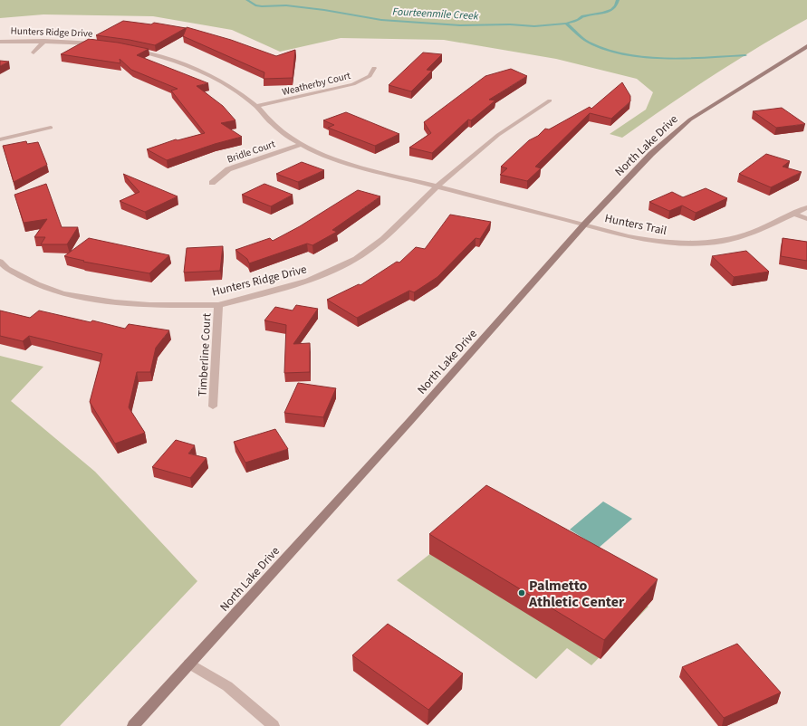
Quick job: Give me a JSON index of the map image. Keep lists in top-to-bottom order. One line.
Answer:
{"streets":{"main road":["North Lake Drive"],"street":["Hunters Ridge Drive","Weatherby Court","Bridle Court","Hunters Trail","Timberline Court"]},"crossings":[["Hunters Ridge Drive","Timberline Court"],["North Lake Drive","Hunters Trail"]],"water":["Fourteenmile Creek"],"places":["Palmetto Athletic Center"]}
